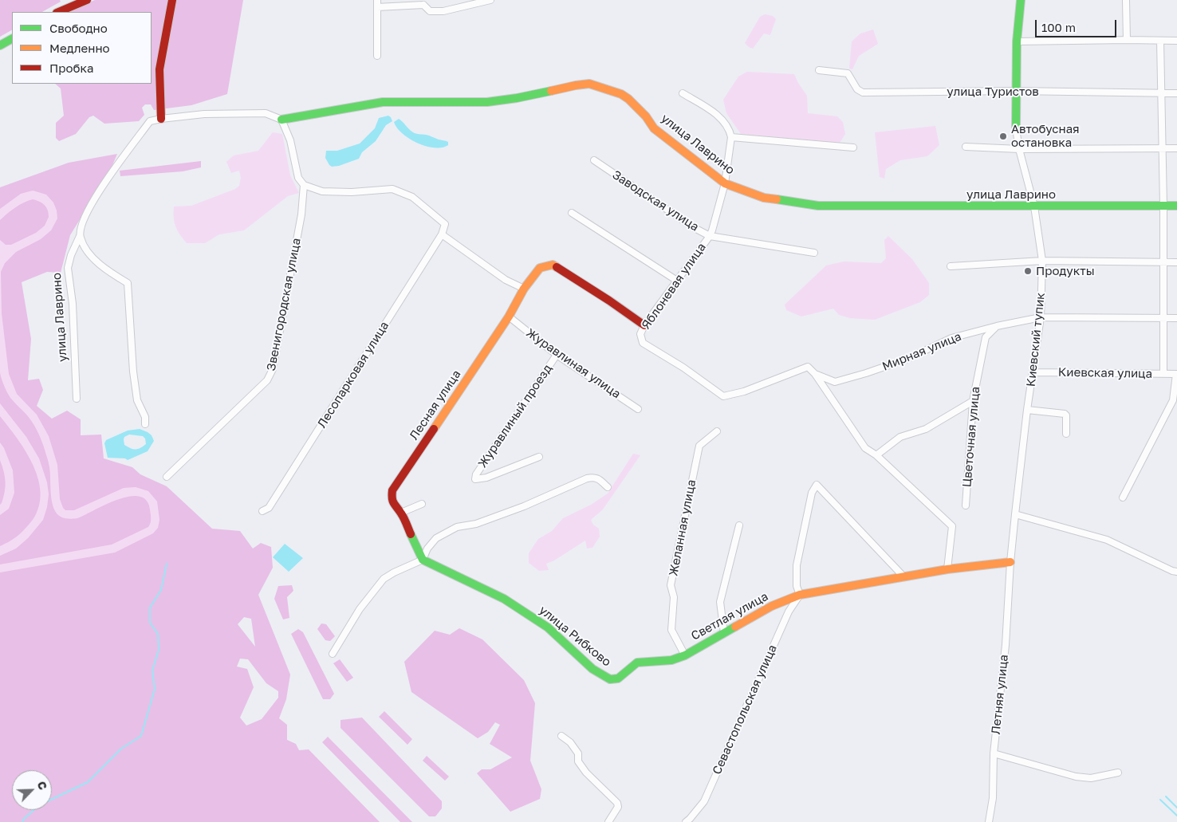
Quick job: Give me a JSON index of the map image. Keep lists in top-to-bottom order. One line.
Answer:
{"streets":{"street":["улица Туристов","улица Лаврино","Заводская улица","Яблоневая улица","Звенигородская улица","Киевский тупик","Мирная улица","Журавлиная улица","Киевская улица","Лесопарковая улица","Лесная улица","Журавлиный проезд","Цветочная улица","Желанная улица","Светлая улица","улица Рибково","Летняя улица","Севастопольская улица"]},"crossings":[["улица Лаврино","Яблоневая улица"],["улица Лаврино","Киевский тупик"],["Заводская улица","Яблоневая улица"],["Яблоневая улица","Мирная улица"],["Яблоневая улица","Лесная улица"],["Киевский тупик","Мирная улица"],["Киевский тупик","Киевская улица"],["Киевский тупик","Светлая улица"],["Киевский тупик","Летняя улица"],["Мирная улица","Цветочная улица"],["Журавлиная улица","Лесная улица"],["Журавлиная улица","Журавлиный проезд"],["Лесная улица","улица Рибково"],["Желанная улица","Светлая улица"],["Светлая улица","улица Рибково"],["Светлая улица","Летняя улица"],["Светлая улица","Севастопольская улица"]],"places":["Автобусная остановка","Продукты"],"legend":["Свободно","Медленно","Пробка"],"scale_bar":"100 m","north":"top right"}
